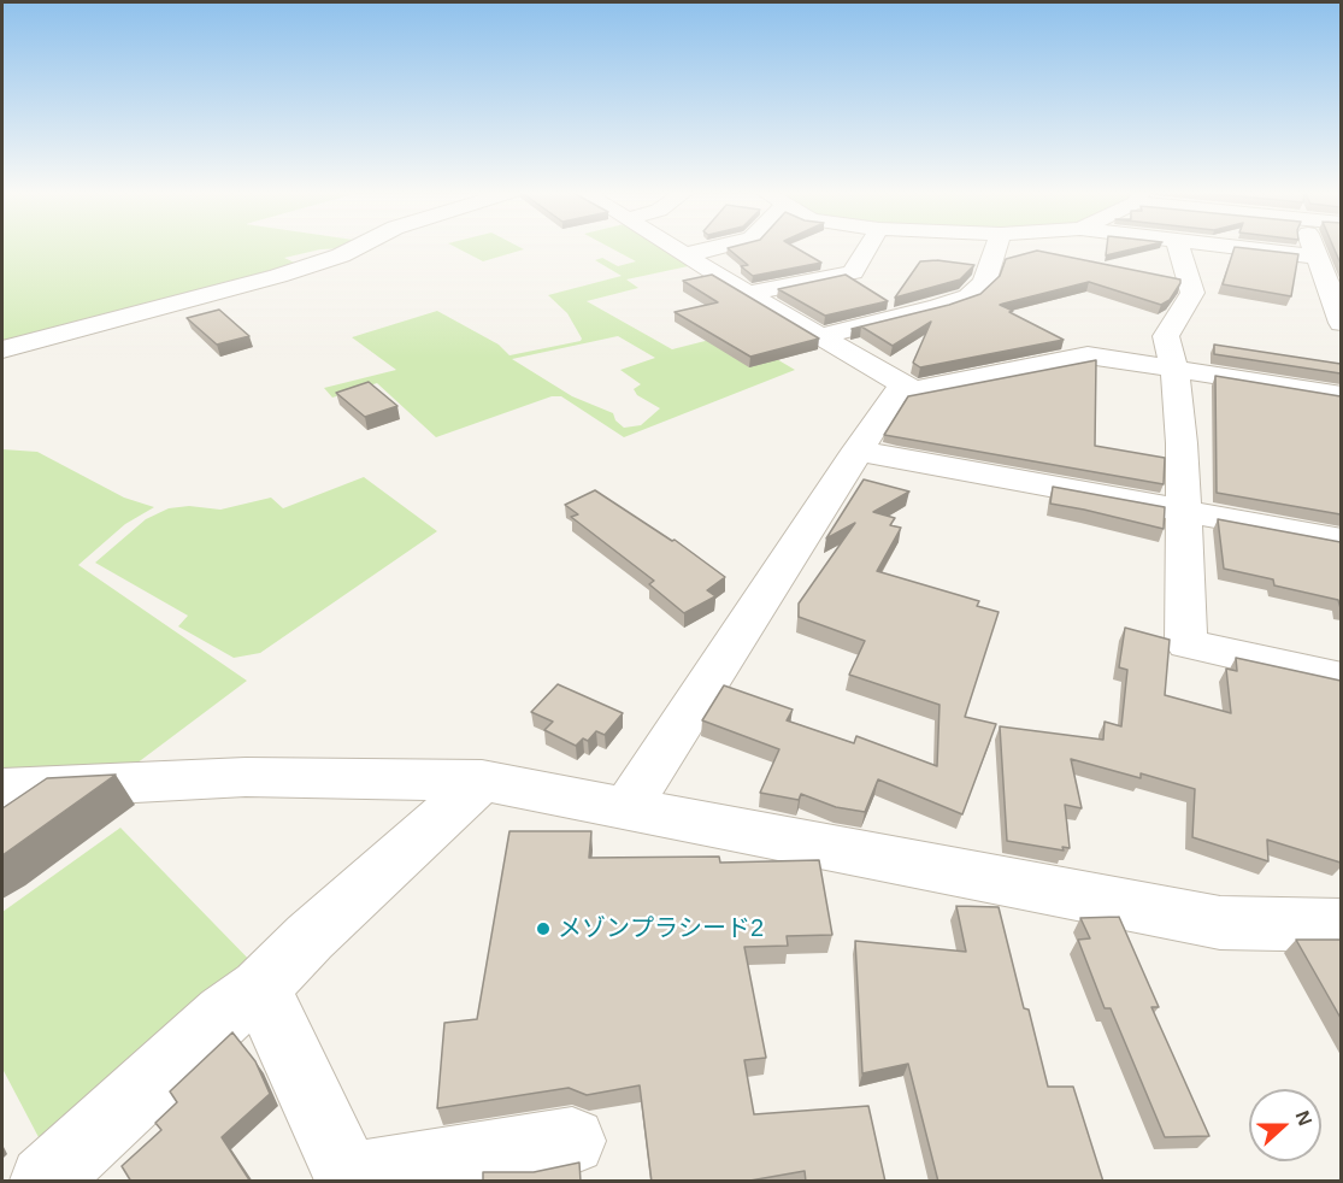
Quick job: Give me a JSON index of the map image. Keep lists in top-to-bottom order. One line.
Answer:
{"places":["メゾンプラシード2"],"north":"right"}
